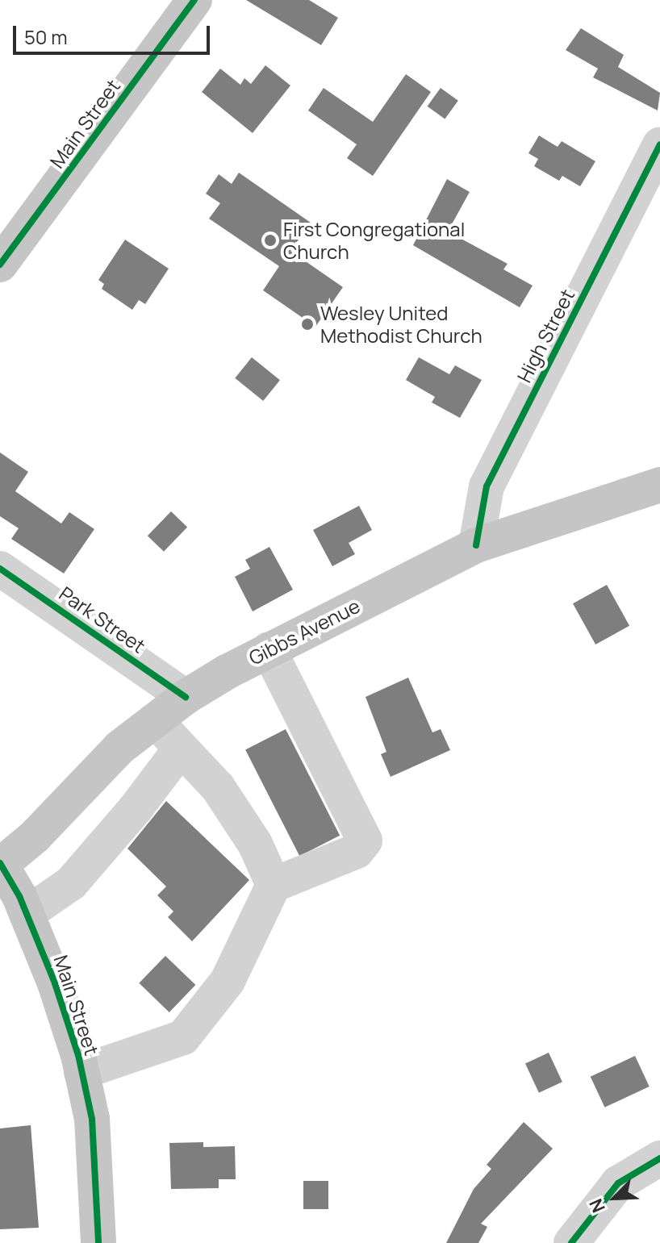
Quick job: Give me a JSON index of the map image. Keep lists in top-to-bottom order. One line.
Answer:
{"streets":{"main road":["Main Street","Gibbs Avenue"],"street":["High Street","Park Street"]},"crossings":[["Main Street","Gibbs Avenue"],["High Street","Gibbs Avenue"],["Park Street","Gibbs Avenue"]],"places":["First Congregational Church","Wesley United Methodist Church"],"scale_bar":"50 m","north":"bottom left"}
